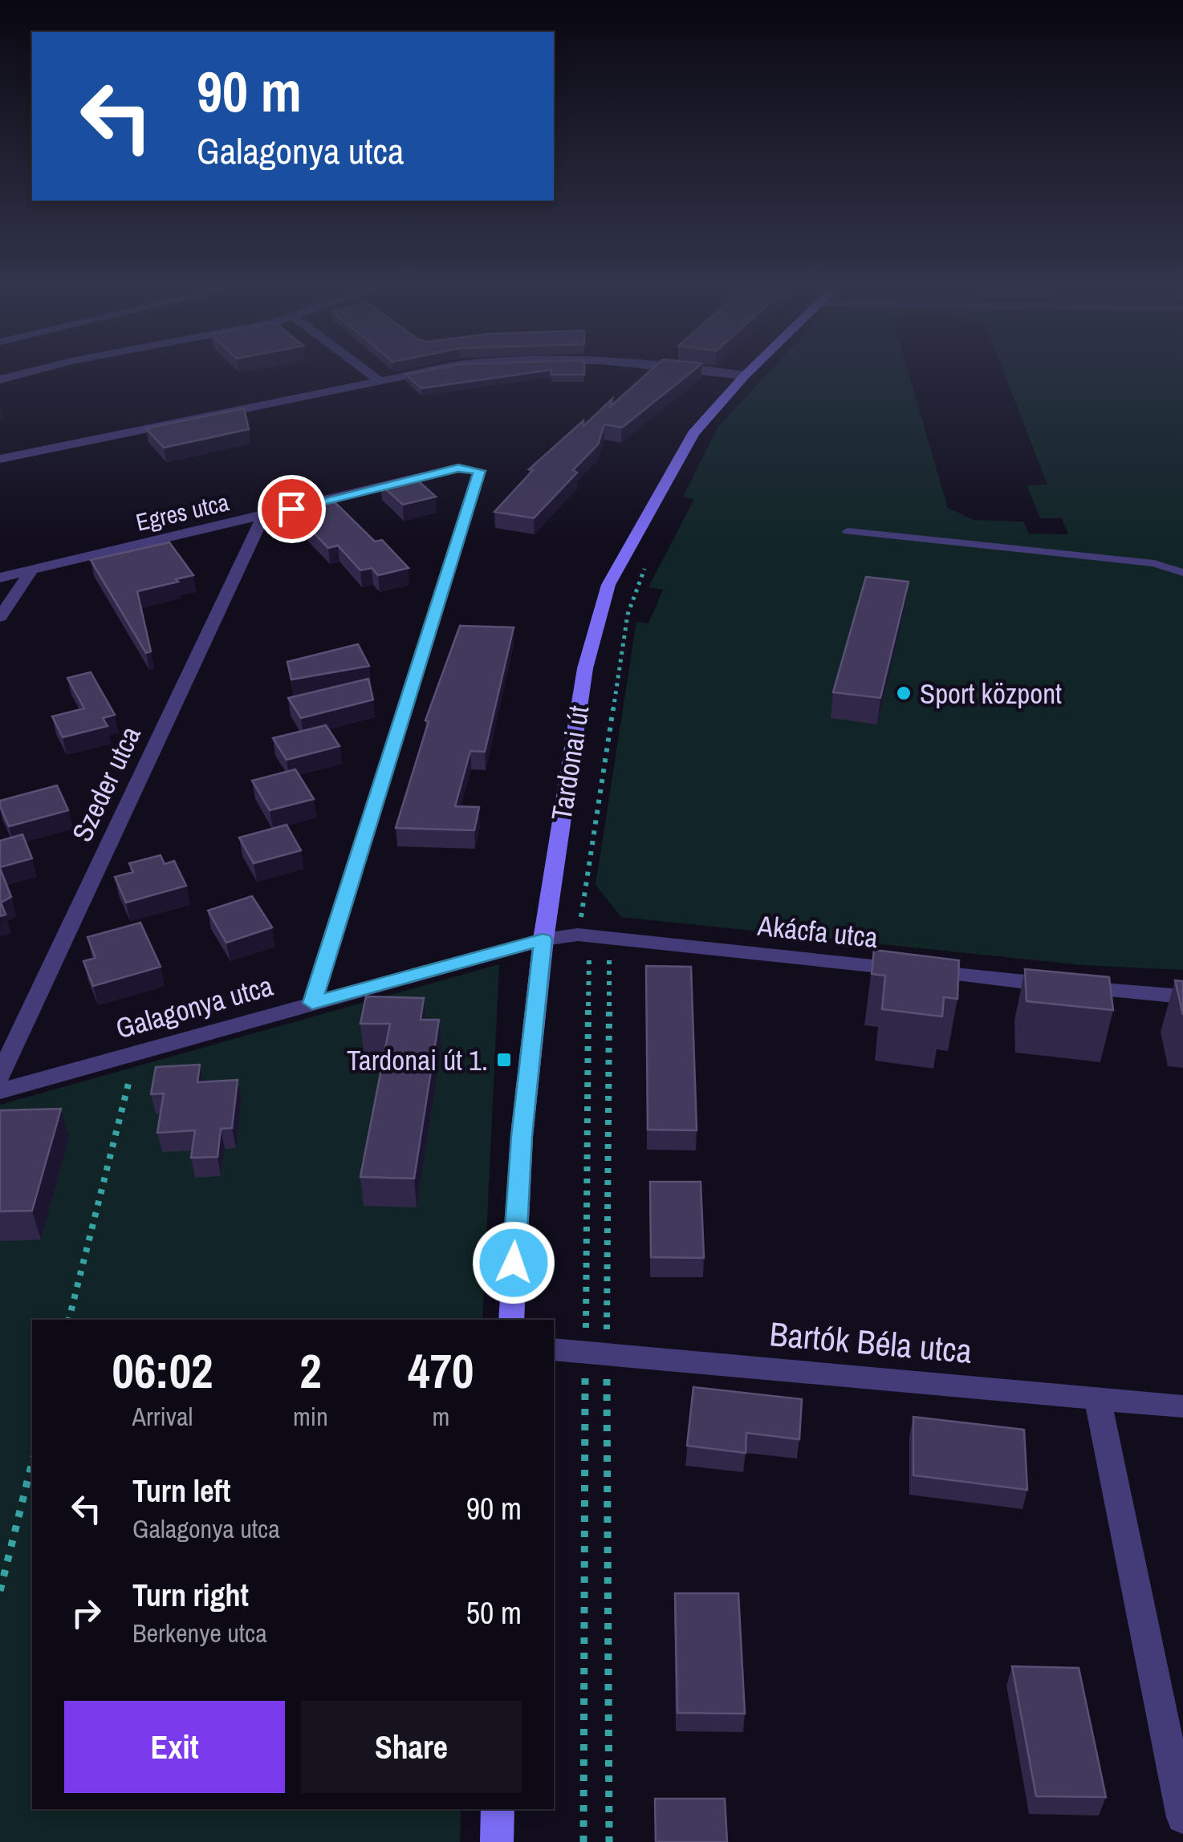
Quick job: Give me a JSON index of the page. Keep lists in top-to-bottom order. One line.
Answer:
{"streets":{"street":["Egres utca","Tardonai út","Szeder utca","Akácfa utca","Galagonya utca","Bartók Béla utca"]},"crossings":[["Egres utca","Szeder utca"],["Egres utca","Galagonya utca"],["Tardonai út","Akácfa utca"],["Tardonai út","Galagonya utca"],["Akácfa utca","Galagonya utca"]],"places":{"other":["Sport központ"],"transit":["Tardonai út 1."]},"page":{"turn":["90 m","Galagonya utca"],"eta":["06:02","Arrival","2","min","470","m"],"list":[{"name":"Turn left","note":"Galagonya utca","value":"90 m"},{"name":"Turn right","note":"Berkenye utca","value":"50 m"}],"buttons":["Exit","Share"]}}
